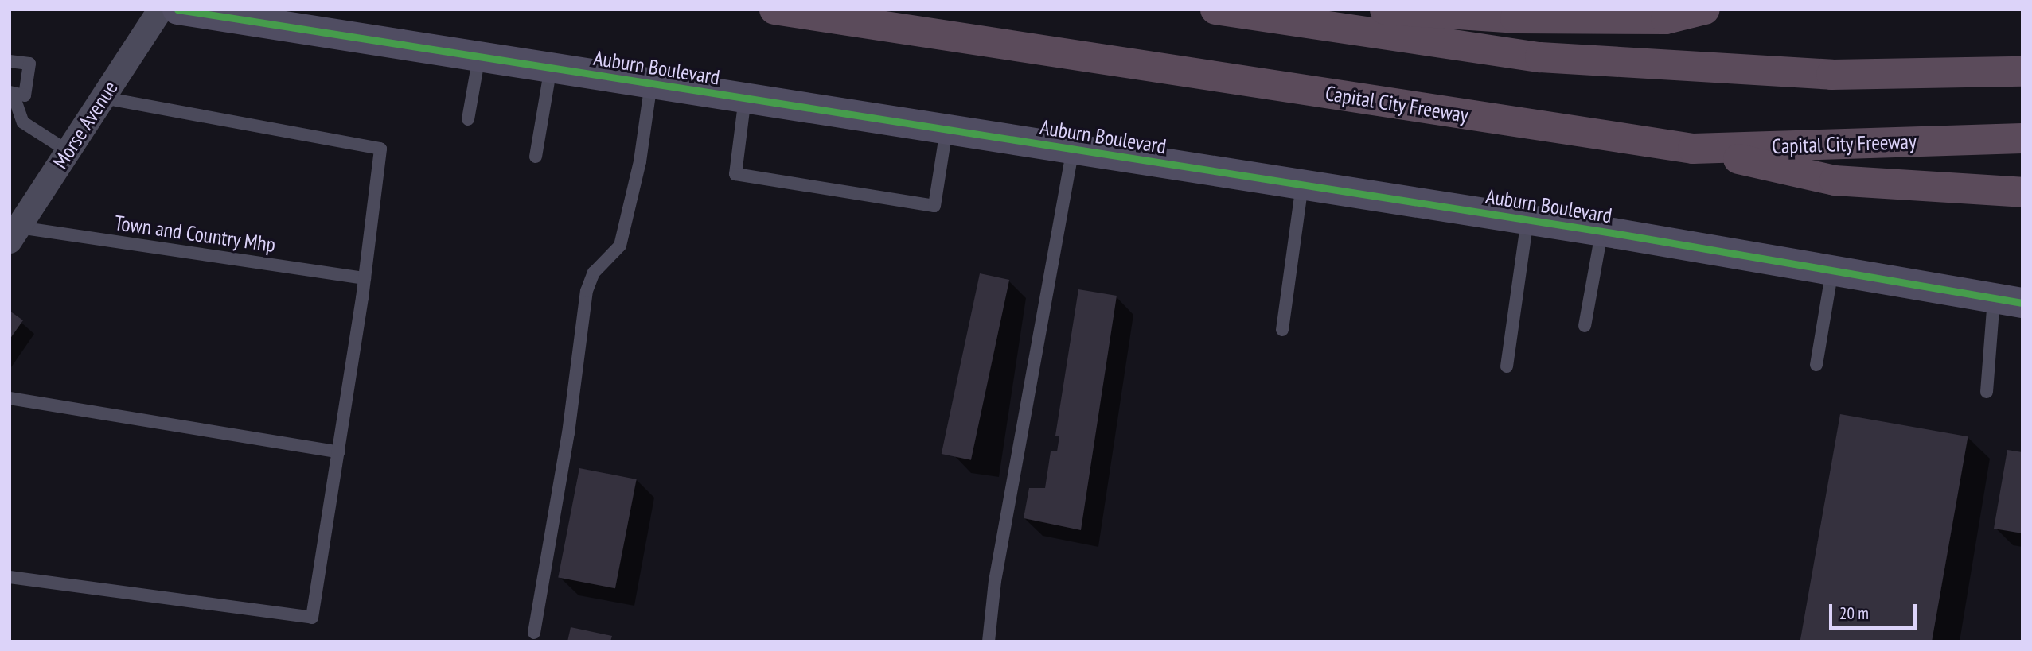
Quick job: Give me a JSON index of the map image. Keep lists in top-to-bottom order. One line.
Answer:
{"streets":{"highway":["Capital City Freeway"],"main road":["Auburn Boulevard"],"street":["Morse Avenue"],"lane":["Town and Country Mhp"]},"crossings":[["Morse Avenue","Town and Country Mhp"]],"scale_bar":"20 m"}
